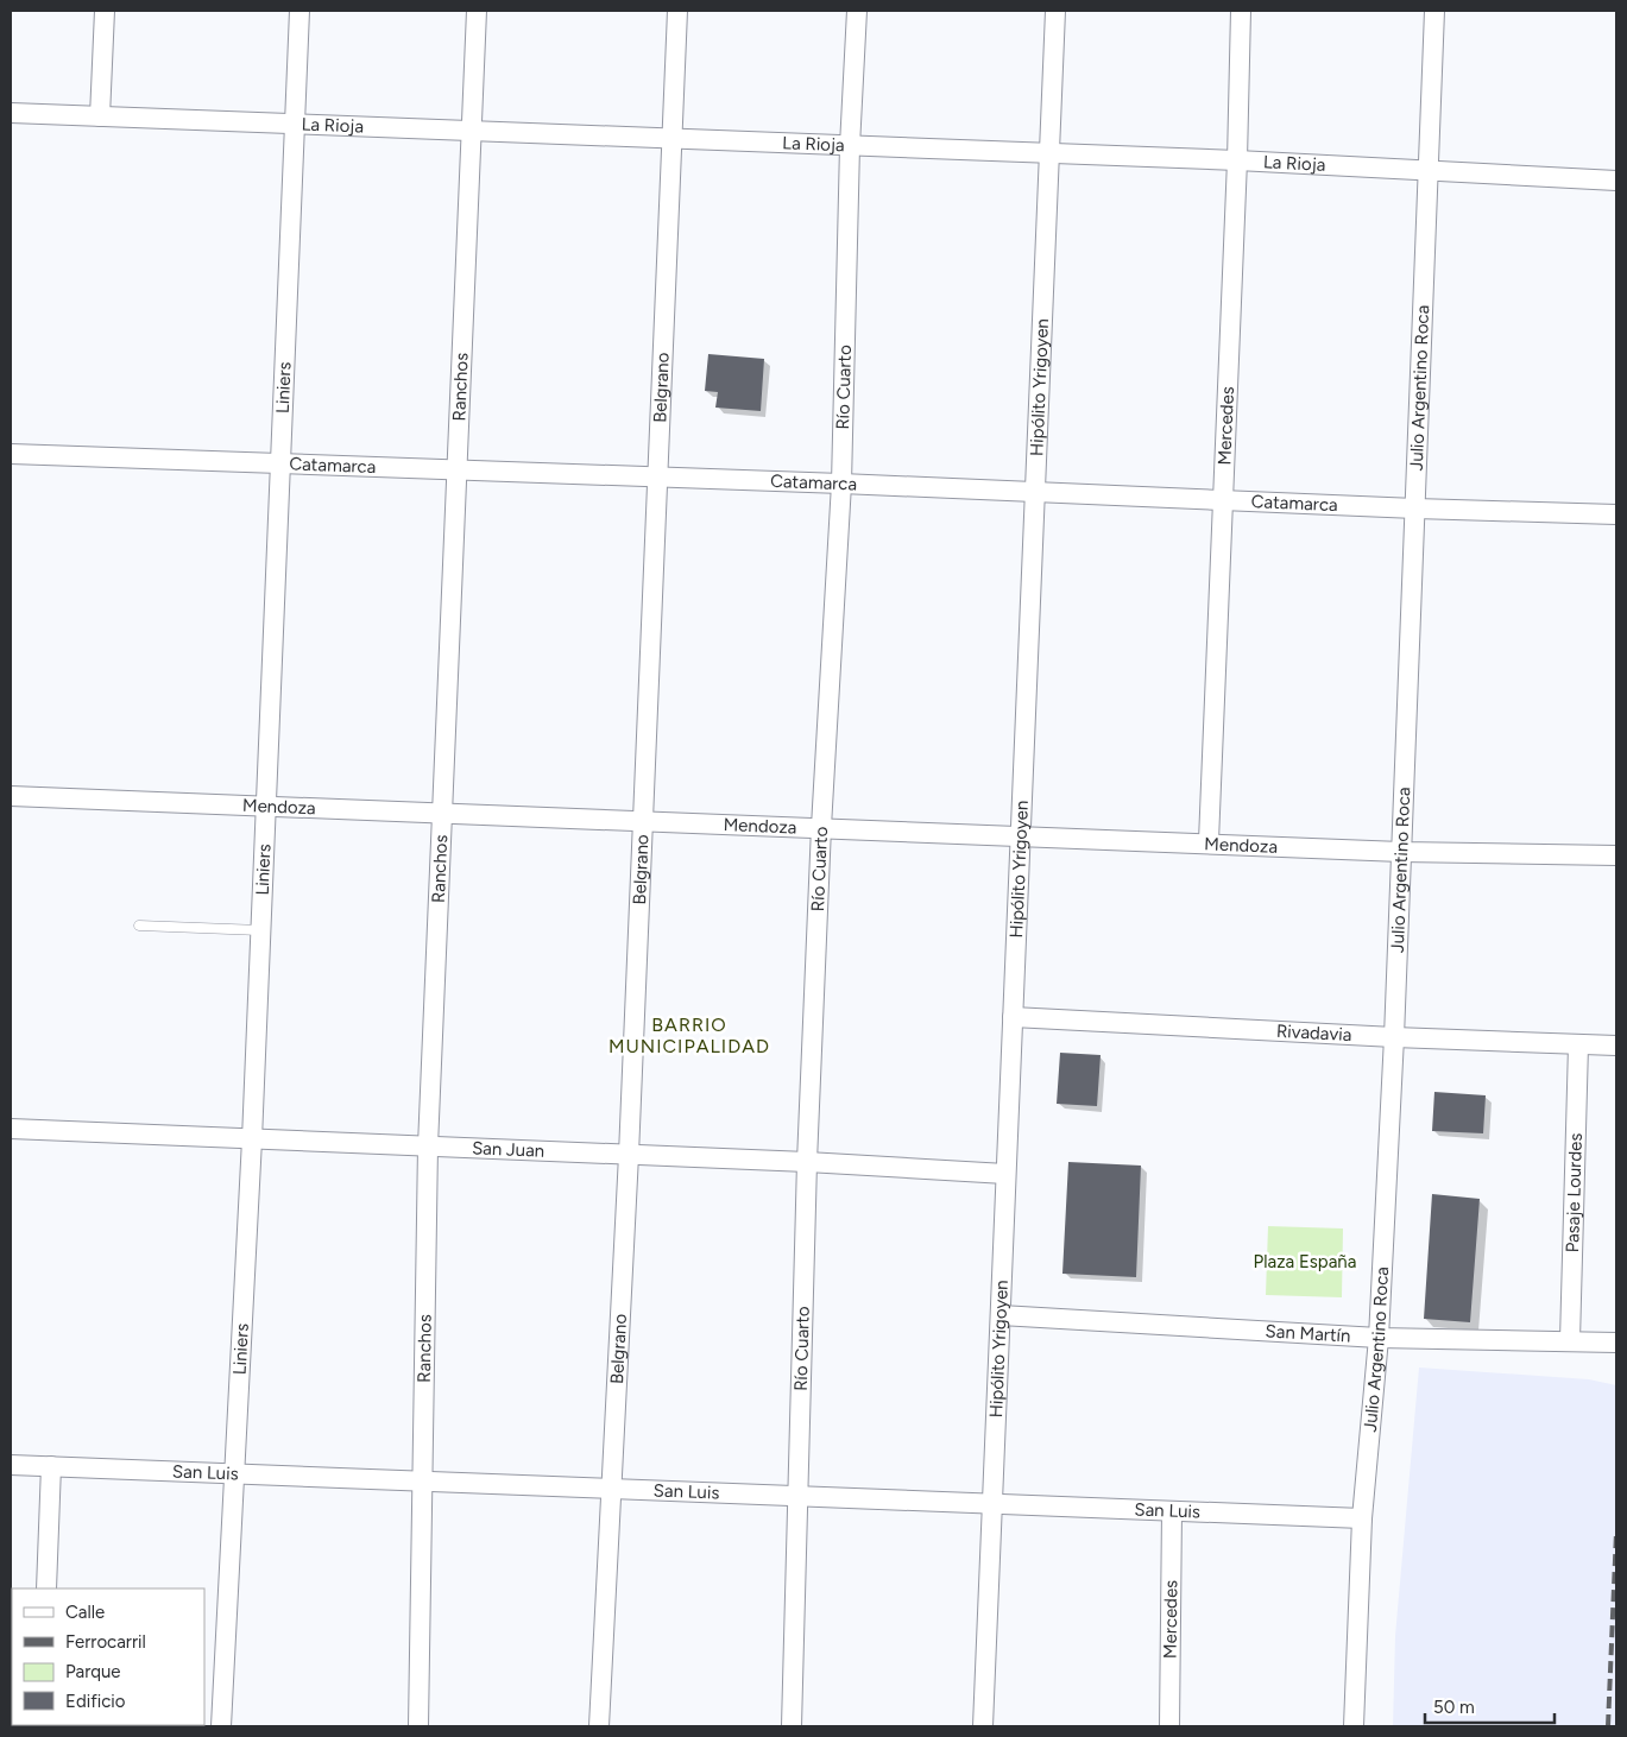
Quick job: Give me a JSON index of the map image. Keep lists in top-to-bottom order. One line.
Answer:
{"streets":{"street":["La Rioja","Liniers","Ranchos","Belgrano","Río Cuarto","Hipólito Yrigoyen","Julio Argentino Roca","Mercedes","Catamarca","Mendoza","Rivadavia","San Juan","Pasaje Lourdes","San Martín","San Luis"]},"crossings":[["La Rioja","Liniers"],["La Rioja","Ranchos"],["La Rioja","Belgrano"],["La Rioja","Río Cuarto"],["La Rioja","Hipólito Yrigoyen"],["La Rioja","Julio Argentino Roca"],["La Rioja","Mercedes"],["Liniers","Catamarca"],["Liniers","Mendoza"],["Liniers","San Juan"],["Liniers","San Luis"],["Ranchos","Catamarca"],["Ranchos","Mendoza"],["Ranchos","San Juan"],["Ranchos","San Luis"],["Belgrano","Catamarca"],["Belgrano","Mendoza"],["Belgrano","San Juan"],["Belgrano","San Luis"],["Río Cuarto","Catamarca"],["Río Cuarto","Mendoza"],["Río Cuarto","San Juan"],["Río Cuarto","San Luis"],["Hipólito Yrigoyen","Catamarca"],["Hipólito Yrigoyen","Mendoza"],["Hipólito Yrigoyen","Rivadavia"],["Hipólito Yrigoyen","San Juan"],["Hipólito Yrigoyen","San Martín"],["Hipólito Yrigoyen","San Luis"],["Julio Argentino Roca","Catamarca"],["Julio Argentino Roca","Mendoza"],["Julio Argentino Roca","Rivadavia"],["Julio Argentino Roca","San Martín"],["Julio Argentino Roca","San Luis"],["Mercedes","Catamarca"],["Mercedes","Mendoza"],["Mercedes","San Luis"],["Rivadavia","Pasaje Lourdes"],["Pasaje Lourdes","San Martín"]],"districts":["BARRIO MUNICIPALIDAD"],"parks":["Plaza España"],"legend":["Calle","Ferrocarril","Parque","Edificio"],"scale_bar":"50 m"}
